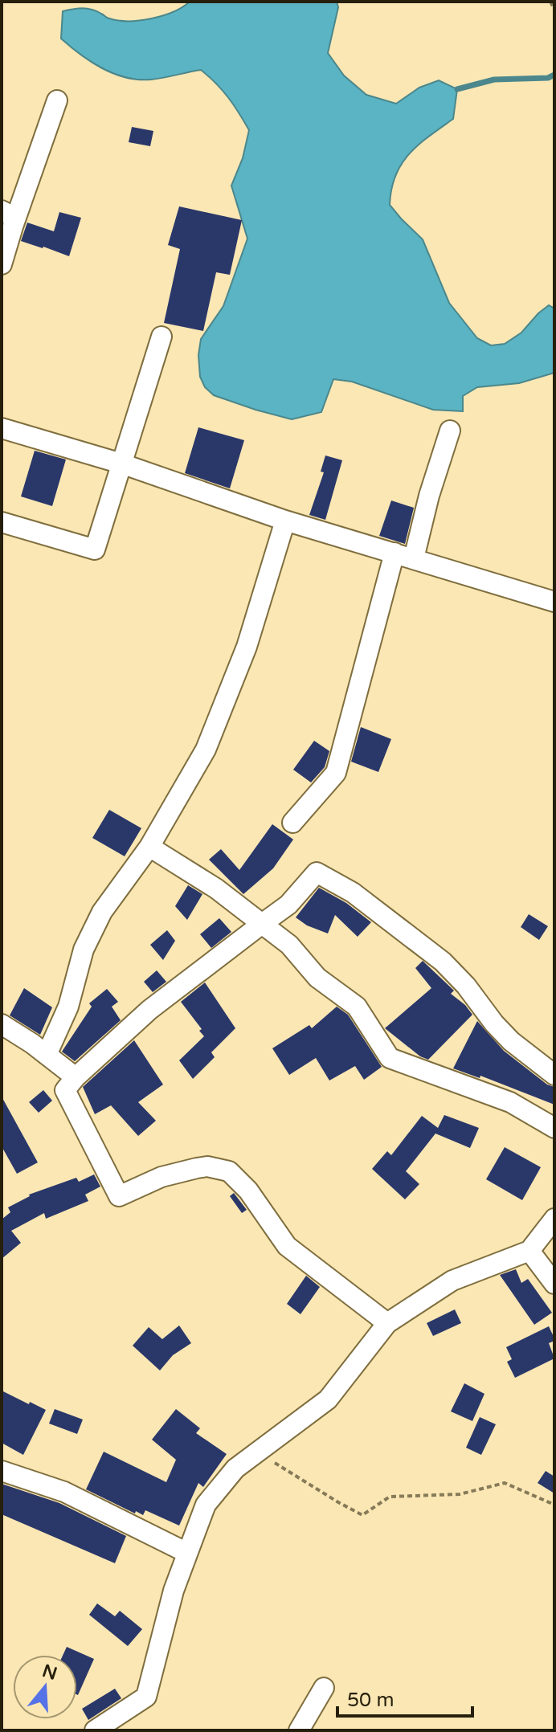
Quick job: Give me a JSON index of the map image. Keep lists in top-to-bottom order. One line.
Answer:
{"scale_bar":"50 m","north":"top"}
